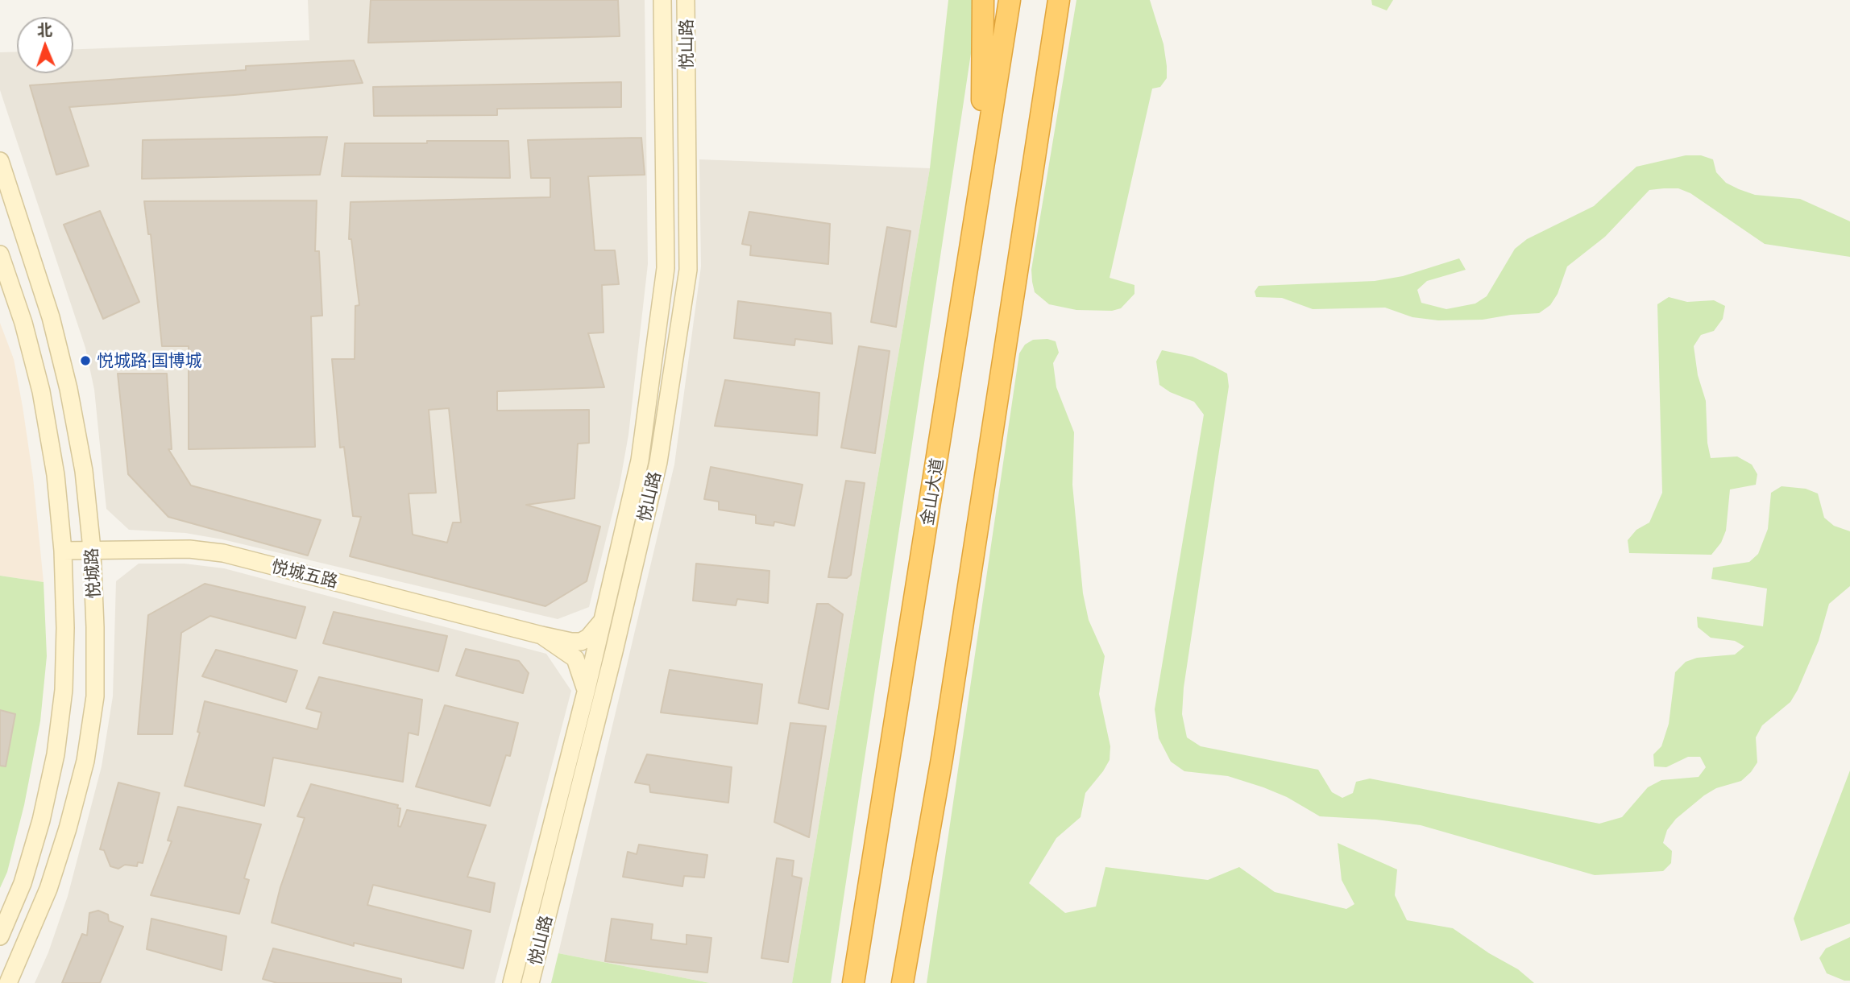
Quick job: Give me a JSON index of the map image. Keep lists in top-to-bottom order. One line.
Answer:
{"streets":{"highway":["金山大道"],"main road":["悦山路","悦城路","悦城五路"]},"crossings":[["悦山路","悦城五路"],["悦城路","悦城五路"]],"places":["悦城路·国博城"],"north":"top"}
